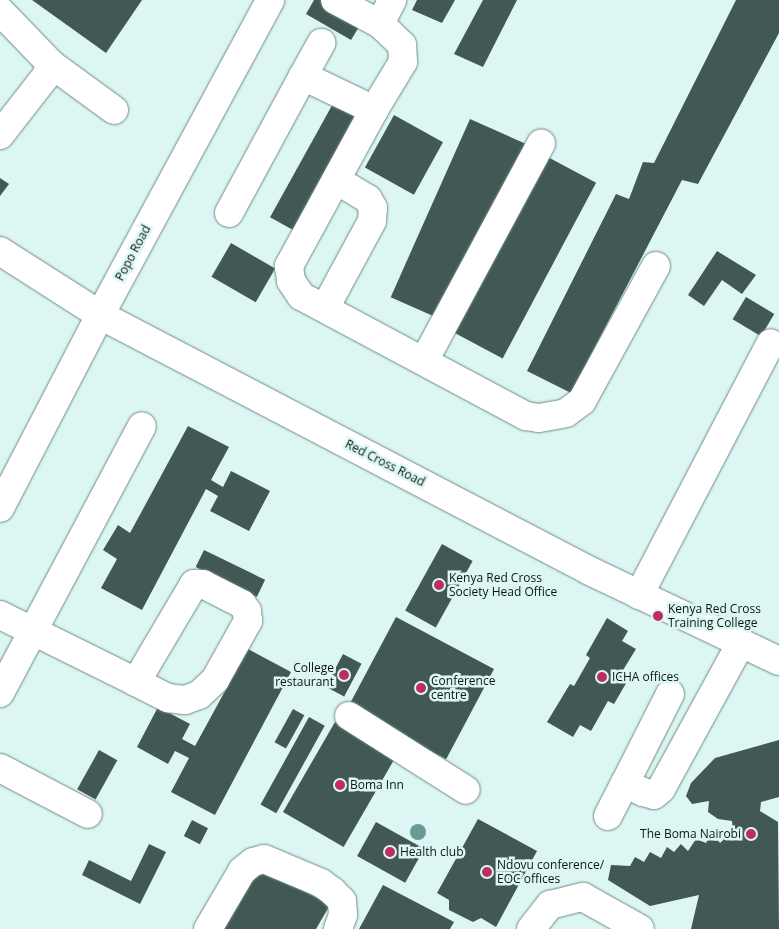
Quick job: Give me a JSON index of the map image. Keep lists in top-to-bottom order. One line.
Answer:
{"streets":{"street":["Popo Road","Red Cross Road"]},"crossings":[["Popo Road","Red Cross Road"]],"places":["Kenya Red Cross Society Head Office","Kenya Red Cross Training College","College restaurant","ICHA offices","Conference centre","Boma Inn","The Boma Nairobi","Health club","Ndovu conference/ EOC offices"]}
